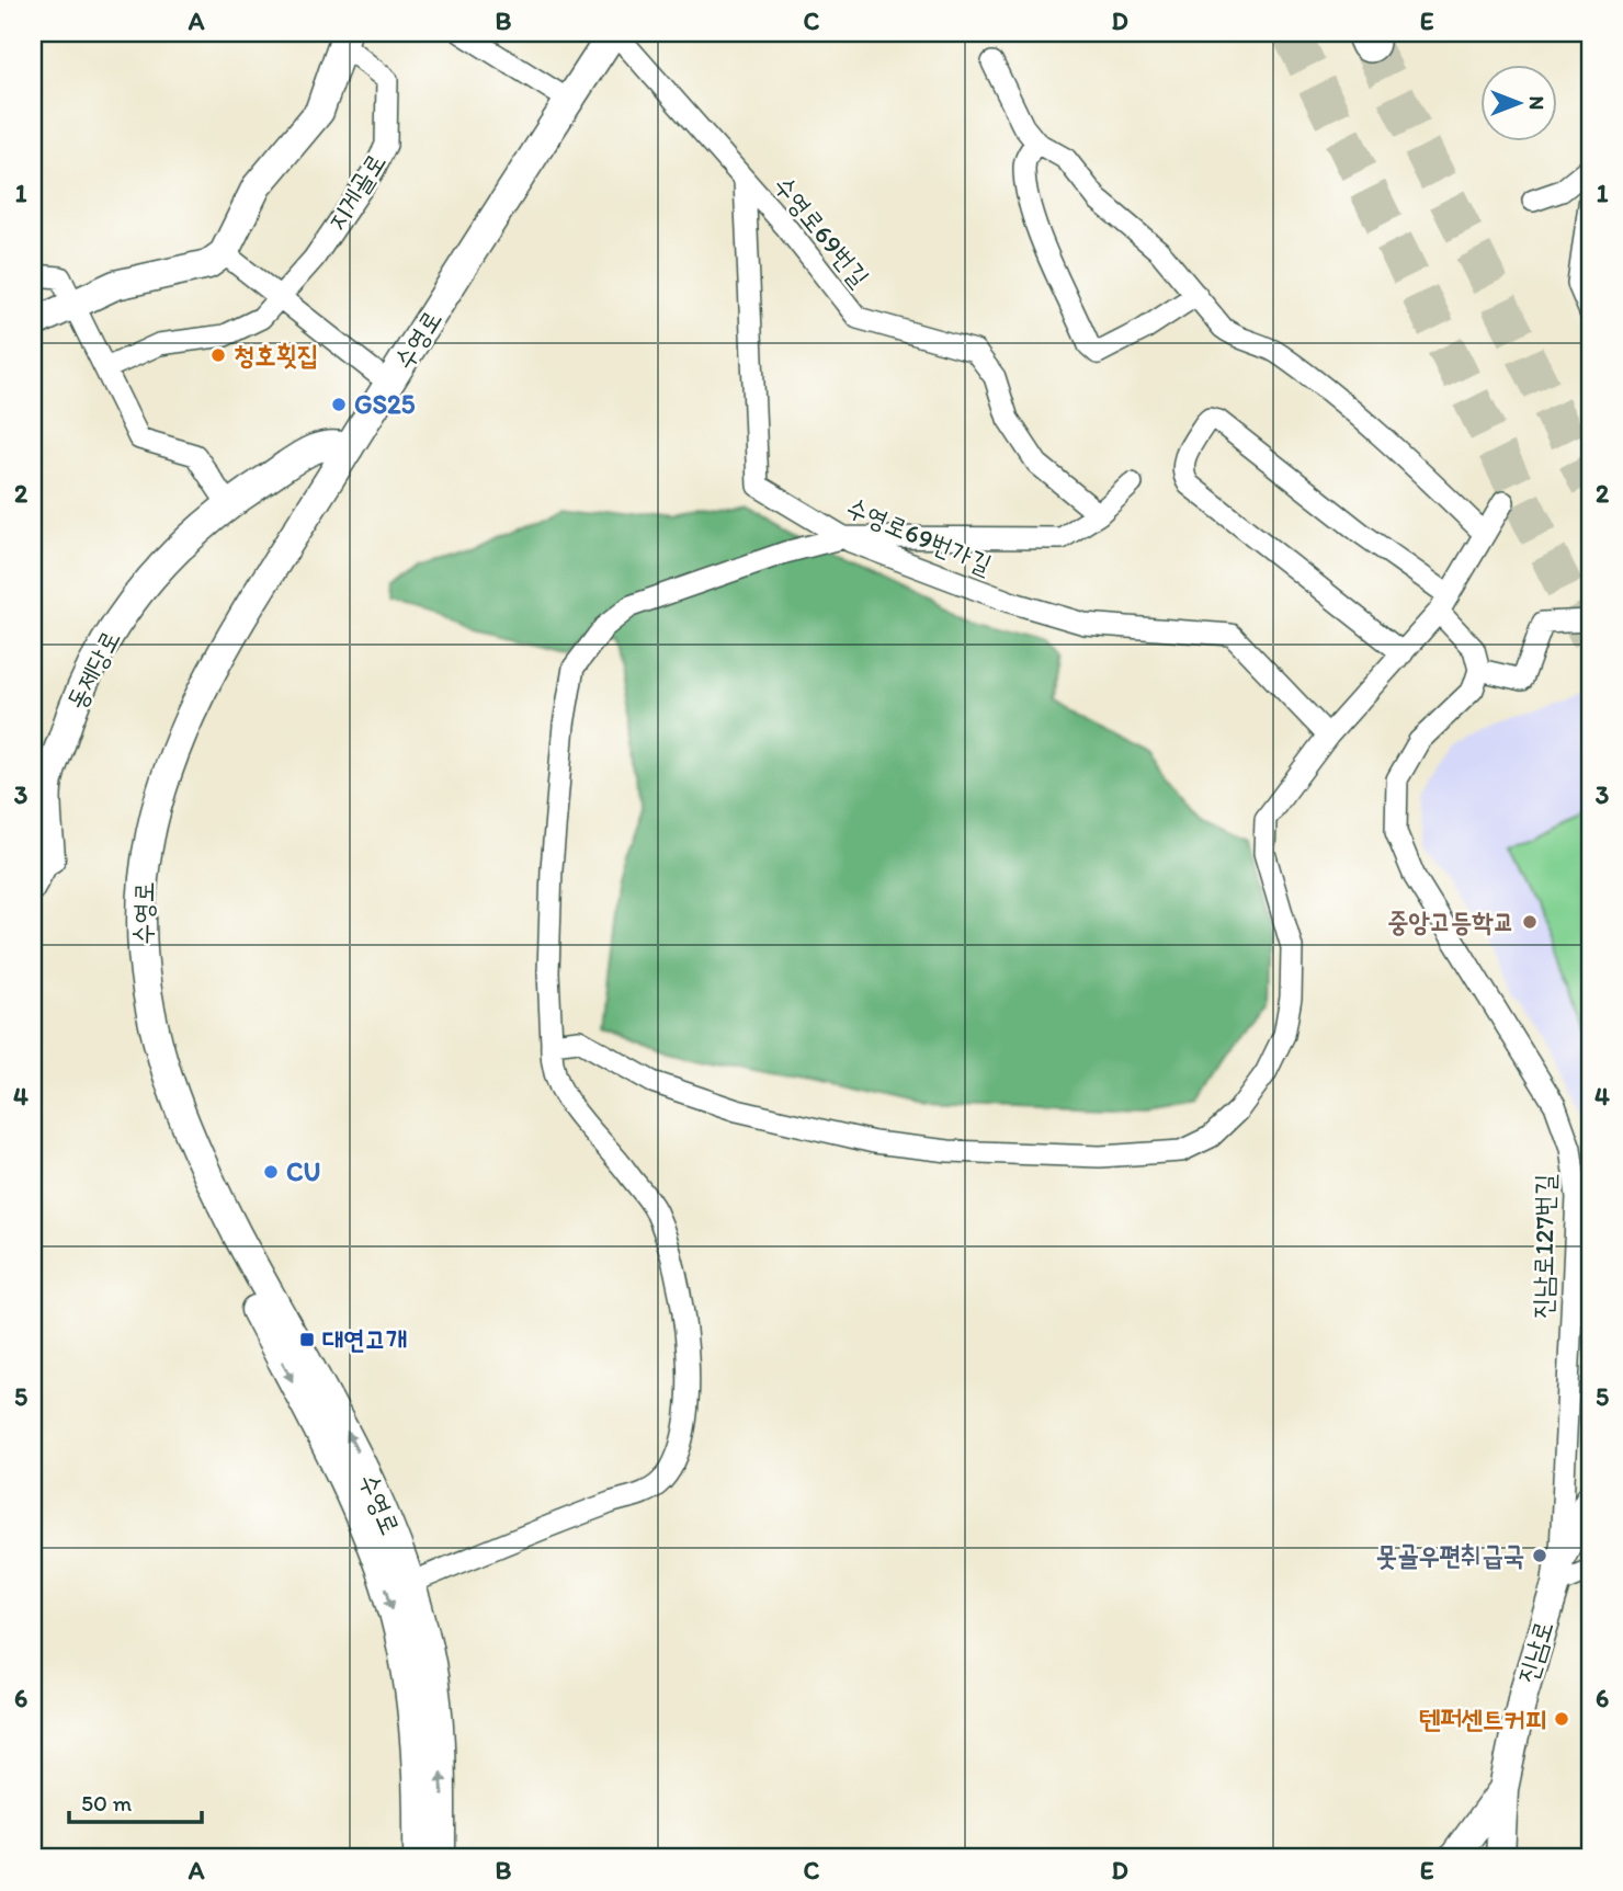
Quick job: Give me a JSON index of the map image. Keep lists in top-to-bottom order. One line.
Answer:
{"streets":{"main road":["지게골로","수영로","동제당로","진남로"],"street":["수영로69번길","수영로69번가길","진남로127번길"]},"crossings":[["지게골로","수영로"],["수영로69번길","수영로"],["수영로69번길","수영로69번가길"],["수영로","동제당로"],["진남로127번길","진남로"]],"places":{"other":["청호횟집","GS25","중앙고등학교","CU","못골우편취급국","텐퍼센트커피"],"transit":["대연고개"]},"scale_bar":"50 m","north":"right","grid":{"columns":["A","B","C","D","E"],"rows":["1","2","3","4","5","6"]}}
